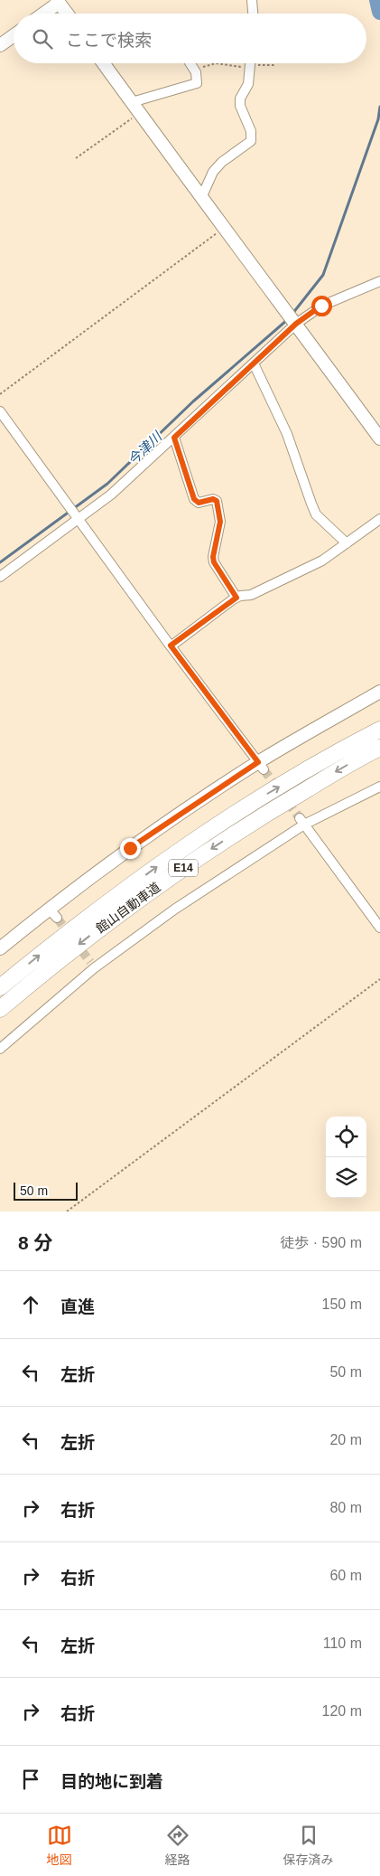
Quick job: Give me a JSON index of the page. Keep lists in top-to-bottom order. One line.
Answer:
{"streets":{"highway":["E14","館山自動車道"]},"water":["今津川"],"scale_bar":"50 m","page":{"search":"ここで検索","scale":"50 m","heading":["8 分","徒歩 · 590 m"],"list":[["直進","150 m"],["左折","50 m"],["左折","20 m"],["右折","80 m"],["右折","60 m"],["左折","110 m"],["右折","120 m"],"目的地に到着"],"nav":["地図","経路","保存済み"]}}
